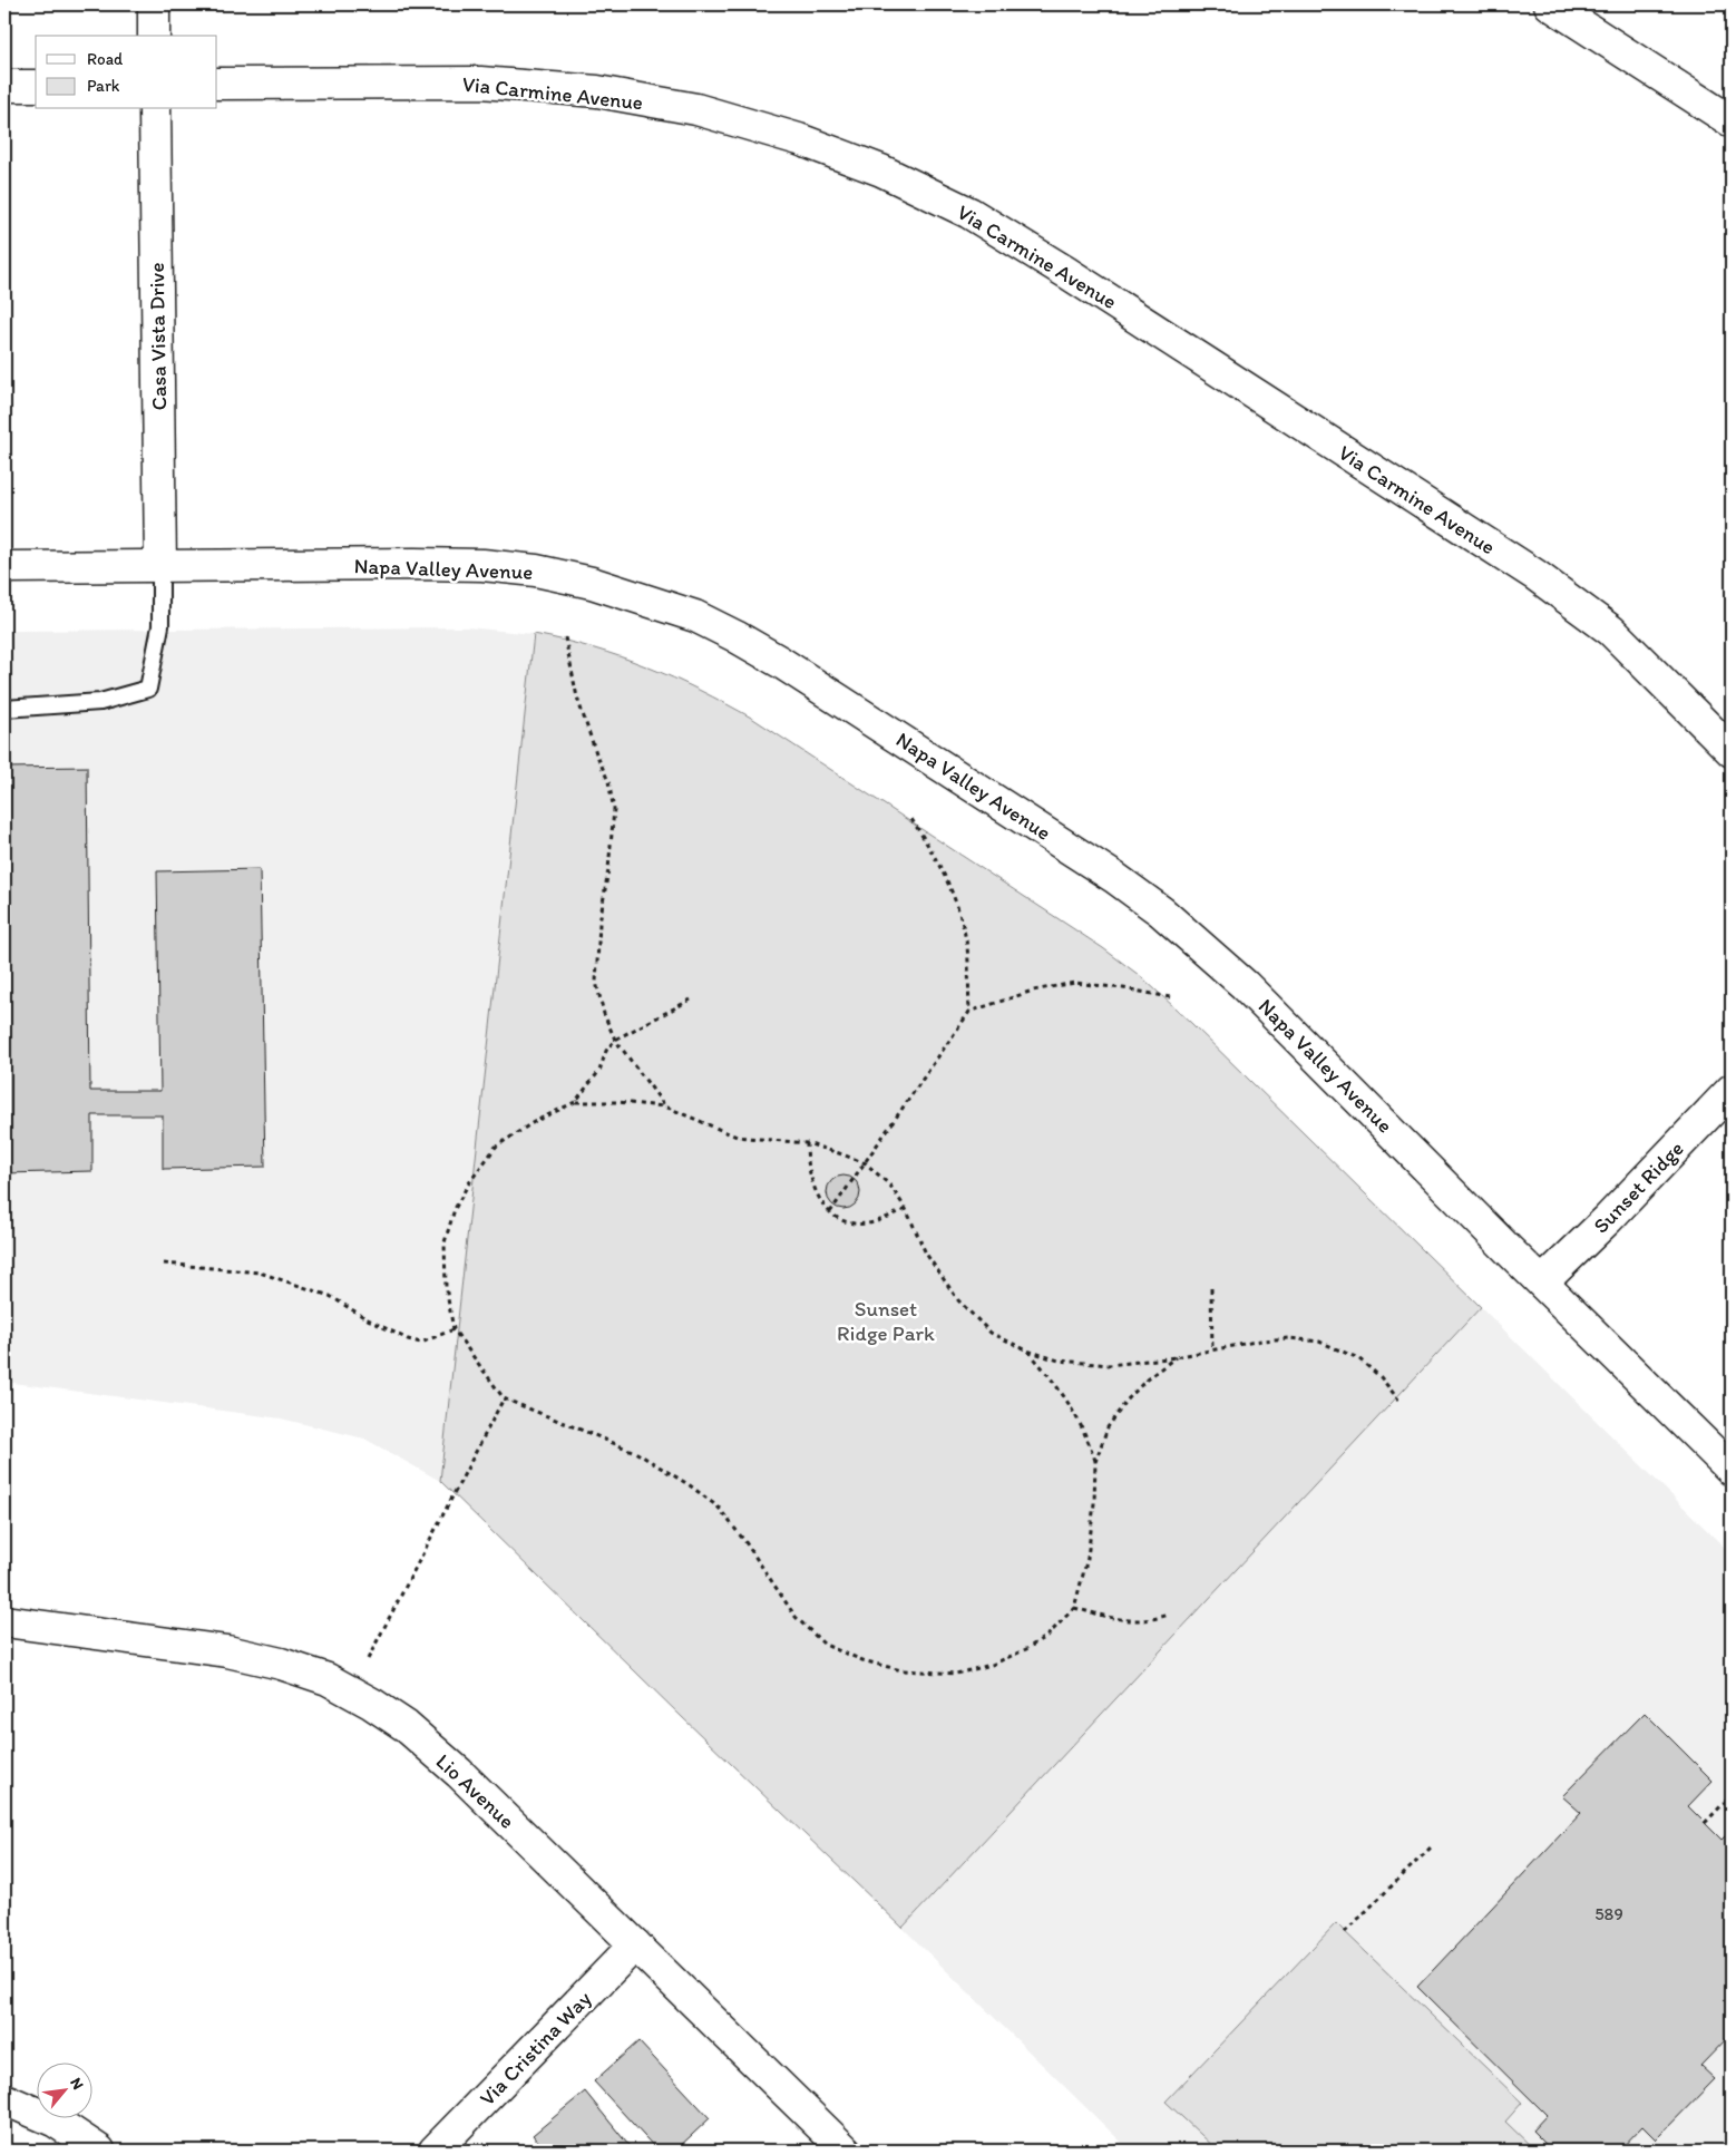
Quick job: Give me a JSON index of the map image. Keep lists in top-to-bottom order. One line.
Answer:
{"streets":{"street":["Via Carmine Avenue","Casa Vista Drive","Napa Valley Avenue","Sunset Ridge","Lio Avenue","Via Cristina Way"]},"crossings":[["Casa Vista Drive","Napa Valley Avenue"],["Napa Valley Avenue","Sunset Ridge"],["Lio Avenue","Via Cristina Way"]],"parks":["Sunset Ridge Park"],"house_numbers":["589"],"legend":["Road","Park"],"north":"top right"}
